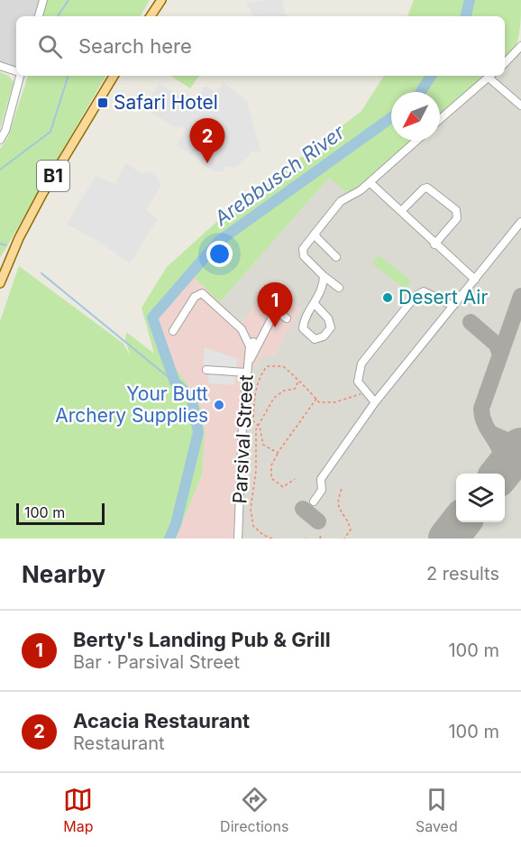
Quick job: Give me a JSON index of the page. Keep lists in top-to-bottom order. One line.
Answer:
{"streets":{"main road":["B1"],"street":["Parsival Street"]},"water":["Arebbusch River"],"places":{"transit":["Safari Hotel"],"other":["Desert Air","Your Butt Archery Supplies"]},"scale_bar":"100 m","north":"bottom left","page":{"search":"Search here","pins":["2","1"],"scale":"100 m","heading":["Nearby","2 results"],"list":[{"mark":"1","name":"Berty's Landing Pub & Grill","note":"Bar · Parsival Street","value":"100 m"},{"mark":"2","name":"Acacia Restaurant","note":"Restaurant","value":"100 m"}],"nav":["Map","Directions","Saved"]}}
